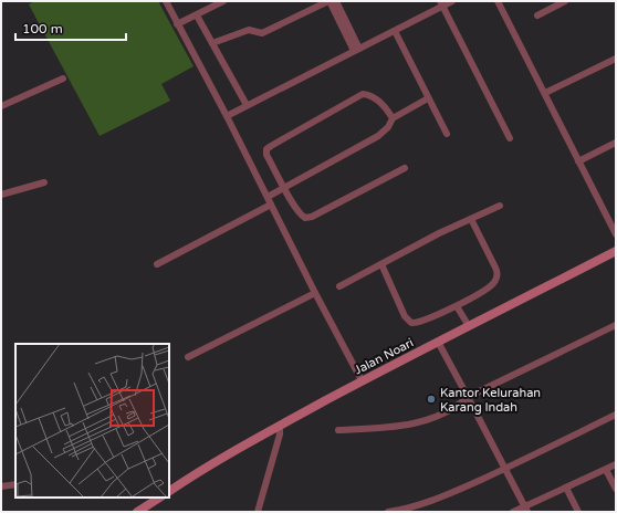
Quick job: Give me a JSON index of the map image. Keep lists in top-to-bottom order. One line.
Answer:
{"streets":{"street":["Jalan Noari"]},"places":["Kantor Kelurahan Karang Indah"],"scale_bar":"100 m"}
